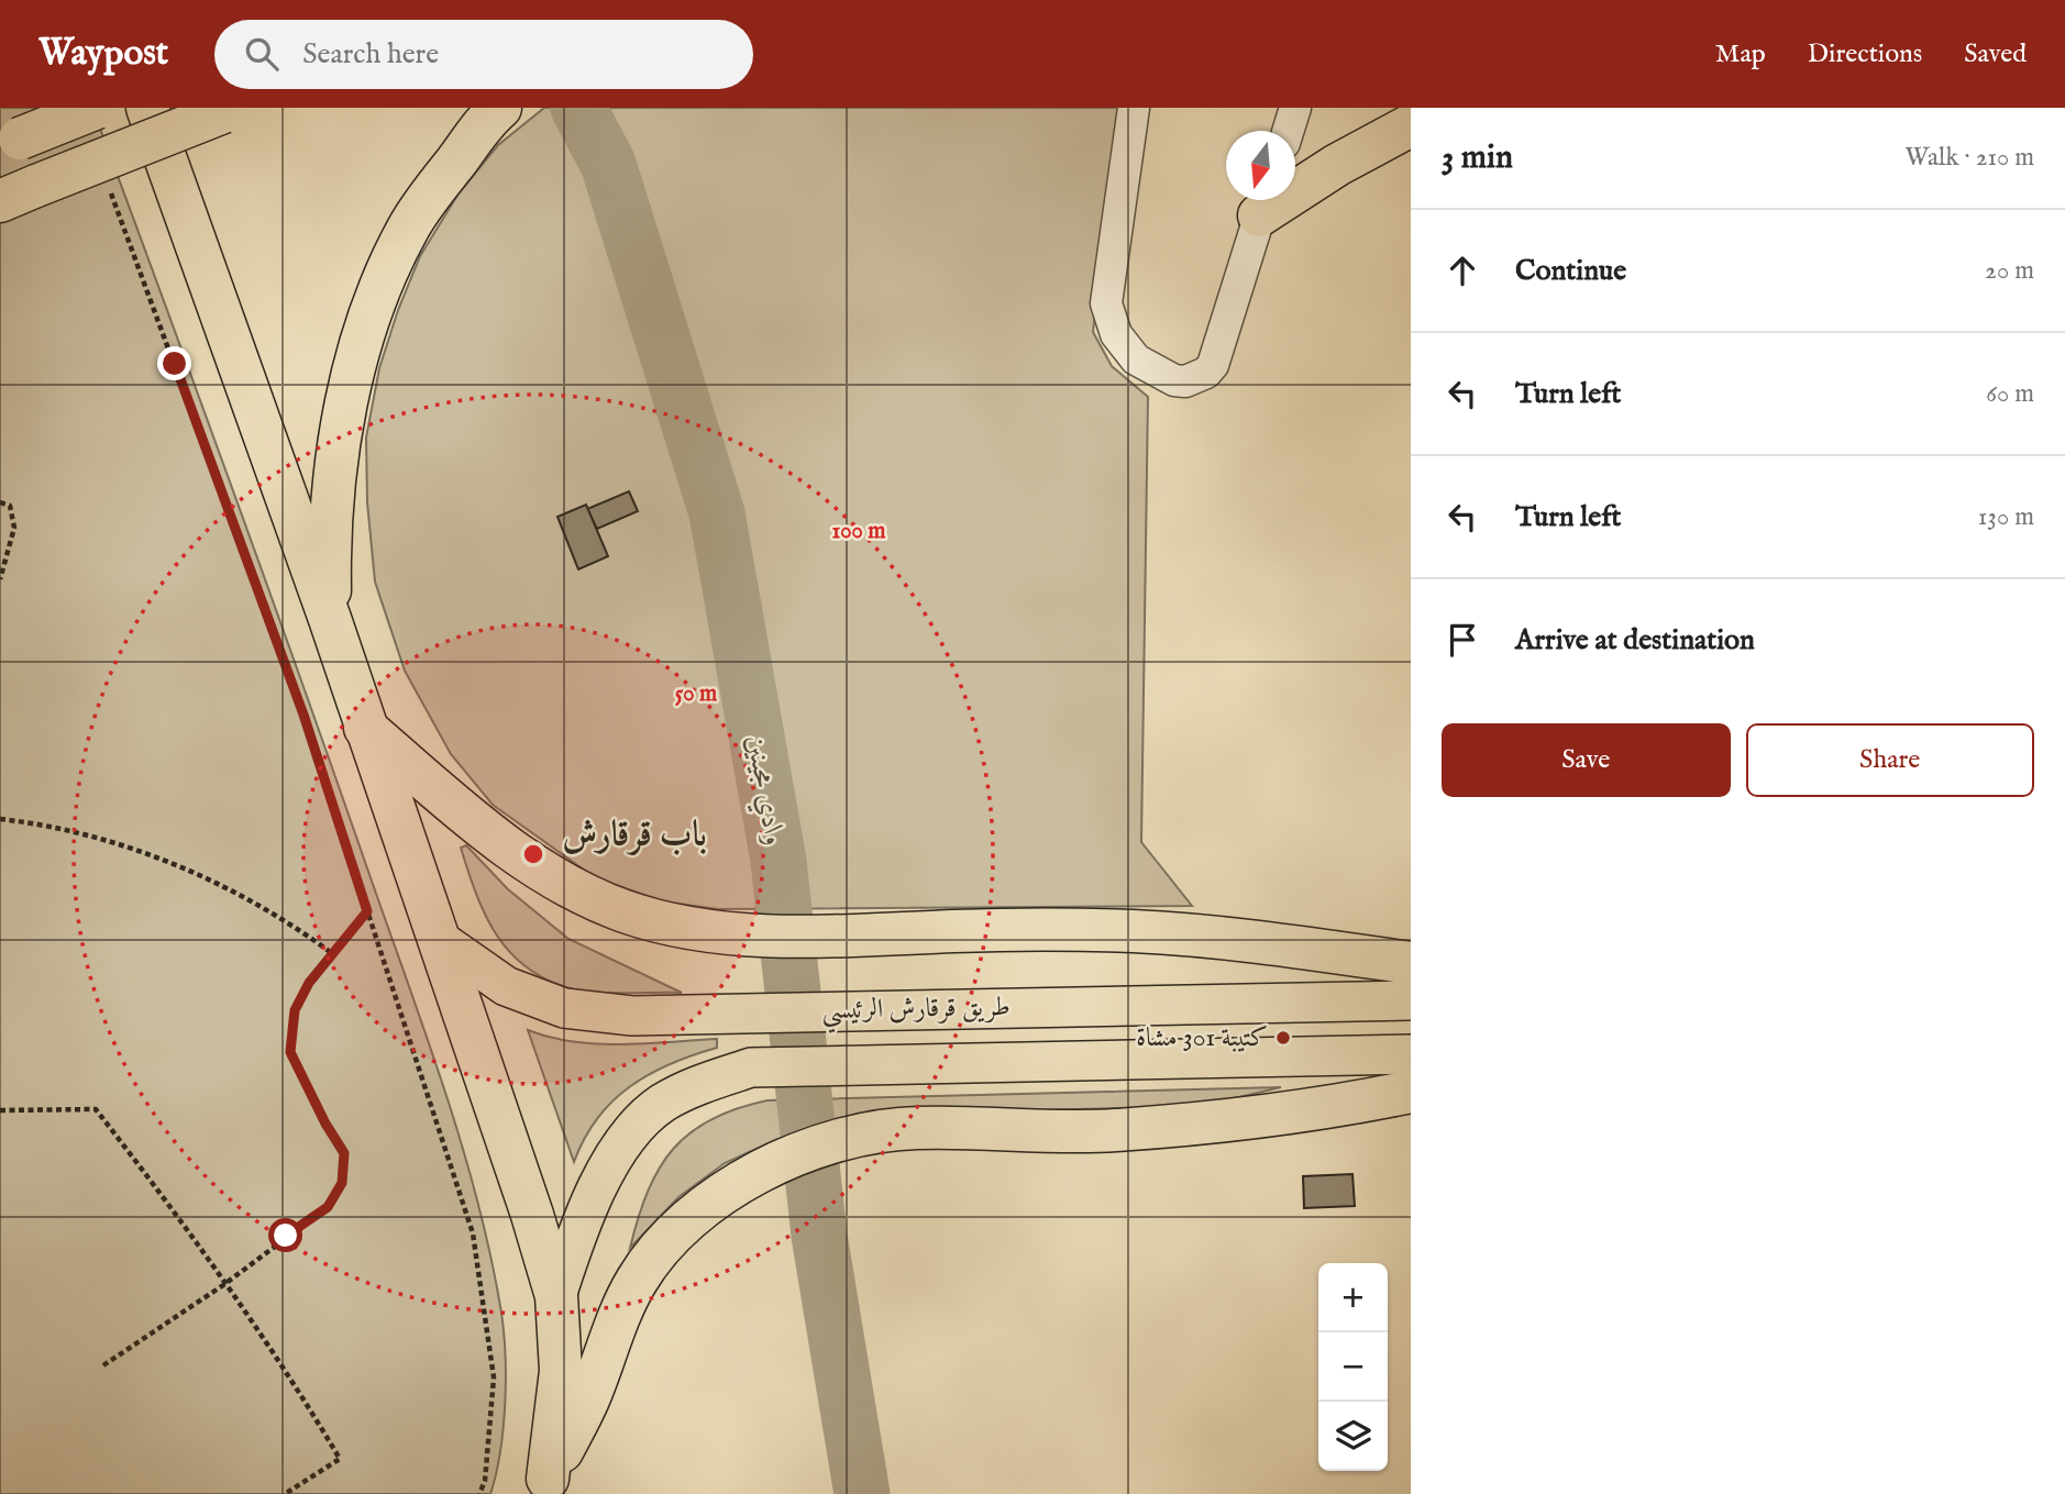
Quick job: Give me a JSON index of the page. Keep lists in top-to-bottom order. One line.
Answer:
{"streets":{"main road":["طريق قرقارش الرئيسي"]},"districts":["باب قرقارش"],"water":["وادي مجينين"],"places":["كتيبة 301 مشاة"],"north":"bottom","page":{"header":"Waypost","search":"Search here","nav":["Map","Directions","Saved"],"heading":["3 min","Walk · 210 m"],"list":[["Continue","20 m"],["Turn left","60 m"],["Turn left","130 m"],"Arrive at destination"],"buttons":["Save","Share"],"map_buttons":["+","−"]},"rings":["100 m","50 m"]}
